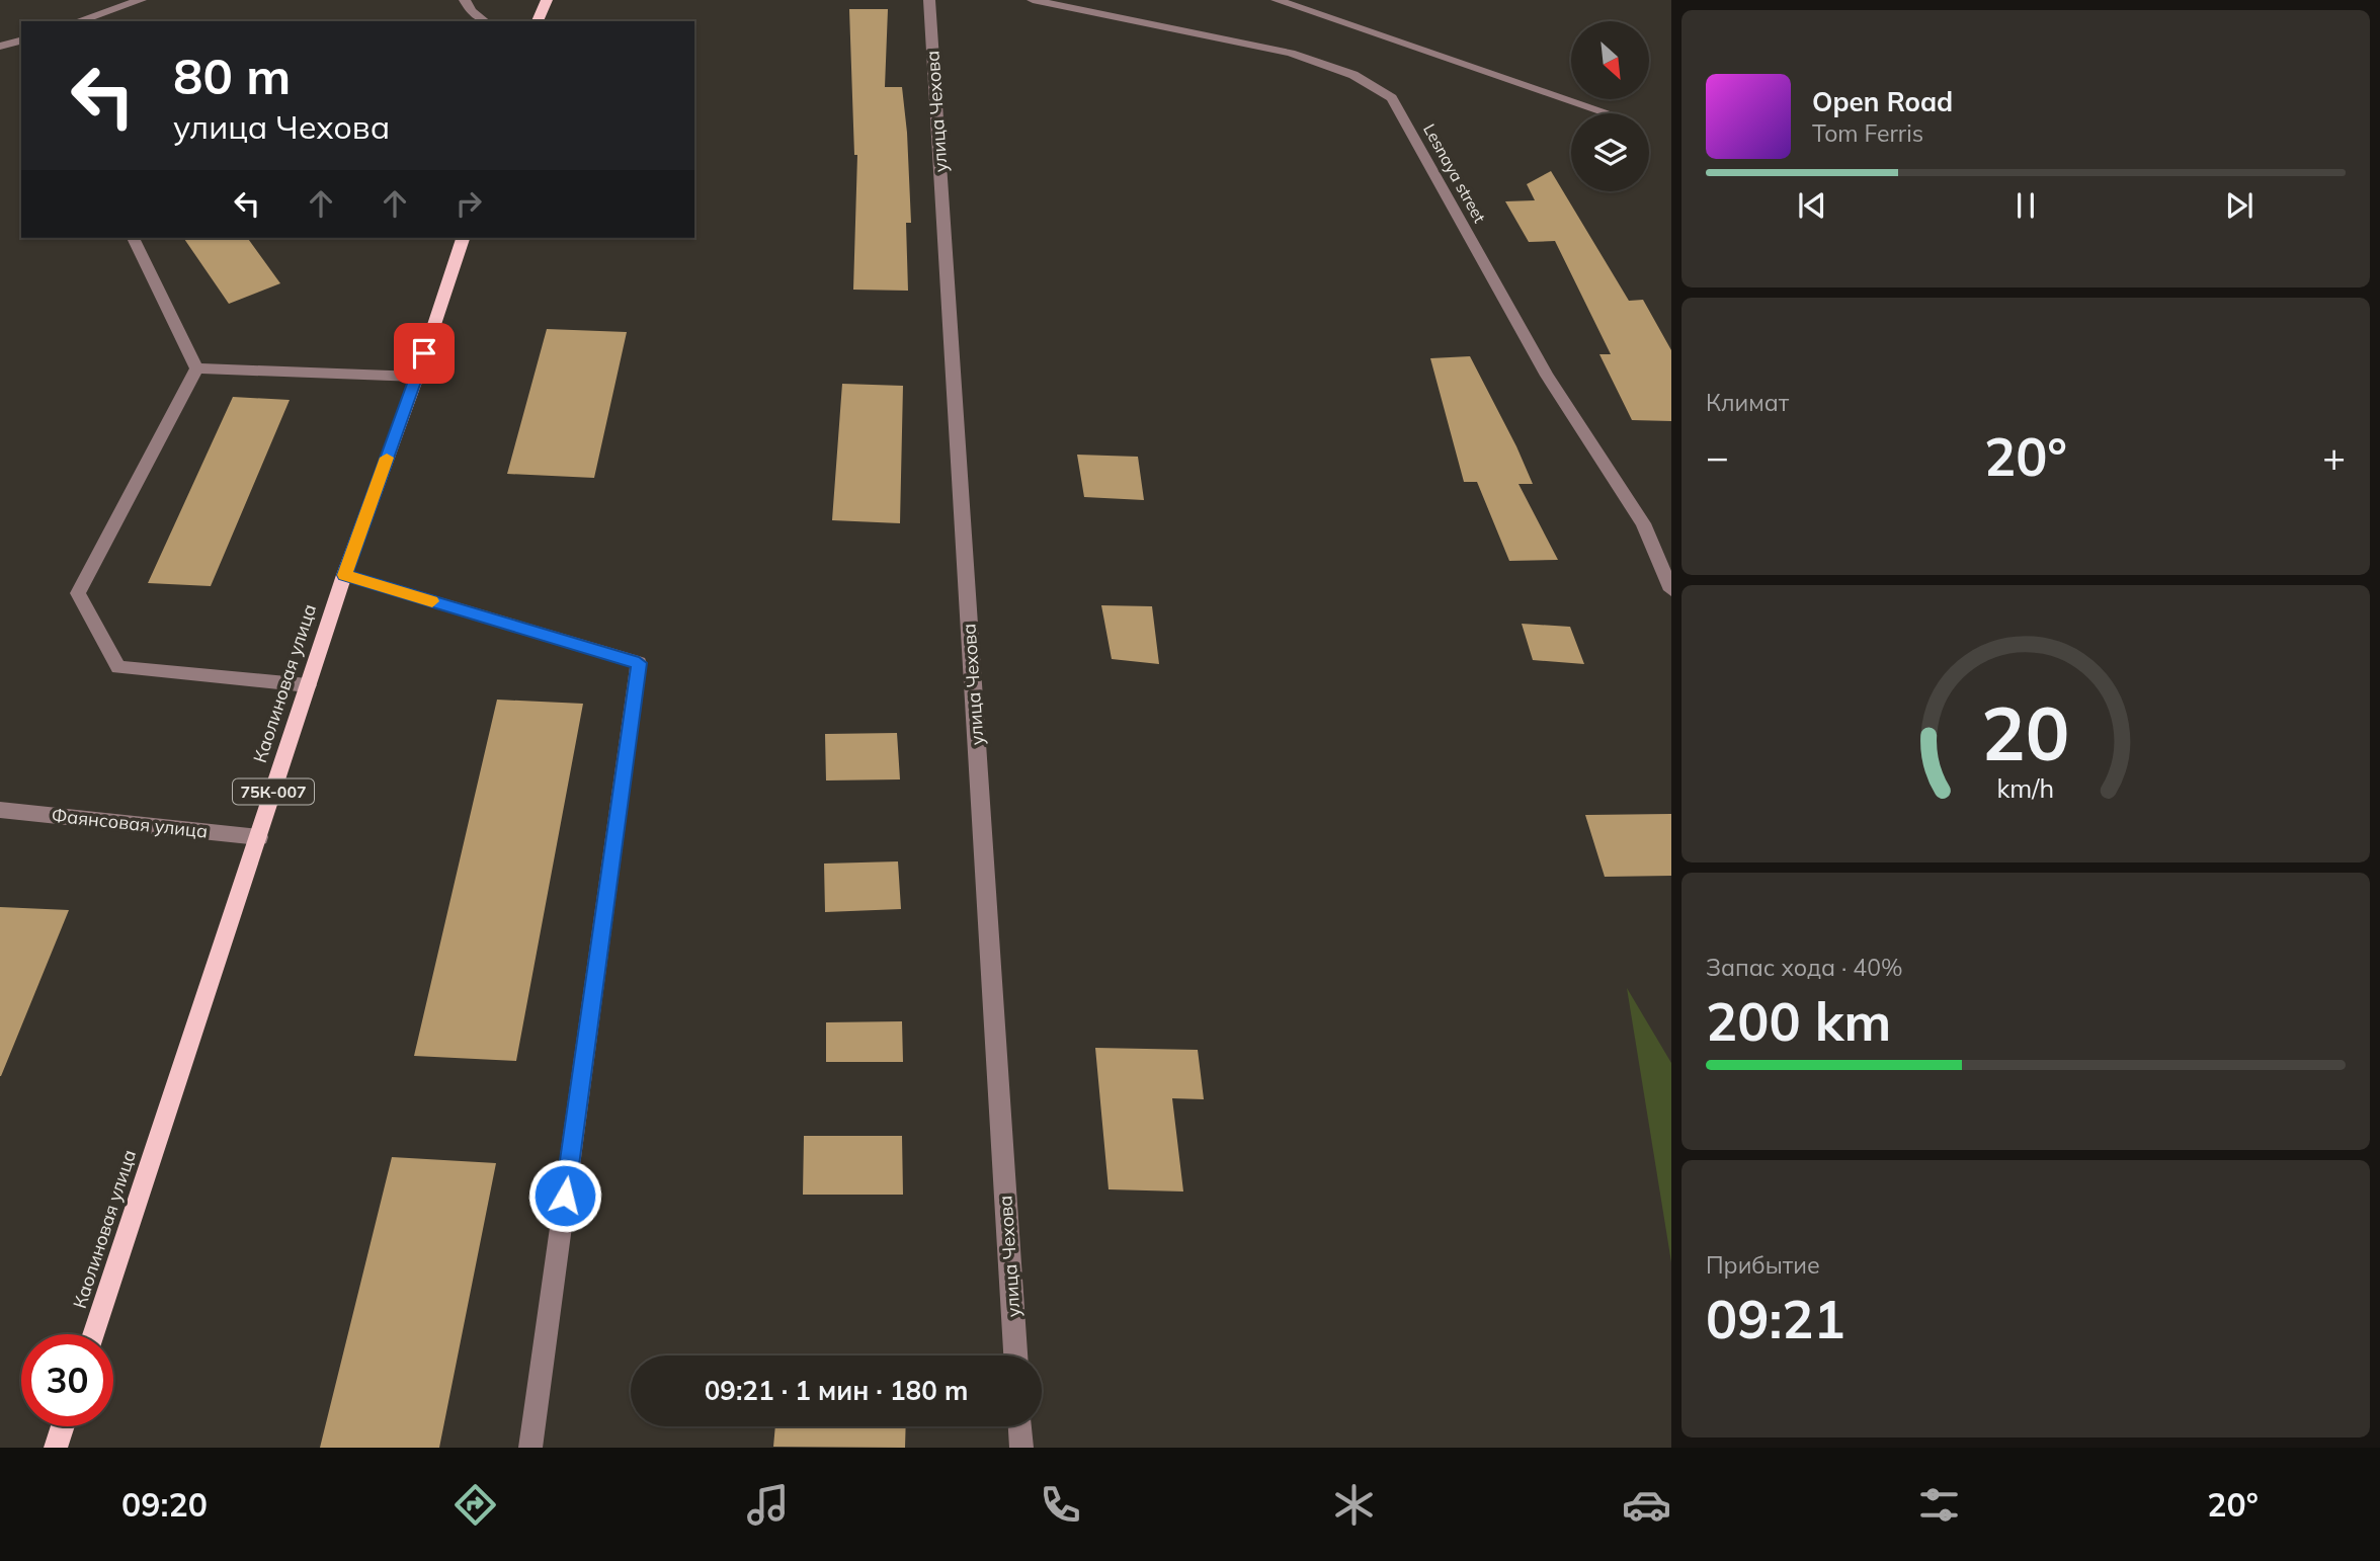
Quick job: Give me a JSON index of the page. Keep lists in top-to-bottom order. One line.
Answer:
{"streets":{"main road":["Каолиновая улица","75К-007"],"street":["улица Чехова","Lesnaya street","Фаянсовая улица"]},"crossings":[["Каолиновая улица","Фаянсовая улица"]],"north":"bottom right","page":{"turn":["80 m","улица Чехова"],"song":["Open Road","Tom Ferris"],"tile":["Климат",["Запас хода · 40%","200 km"],["Прибытие","09:21"]],"heat":["−","20°","+"],"limit":"30","trip":"09:21 · 1 мин · 180 m","tabs":["09:20","20°"],"gauge":["20","km/h"]}}
